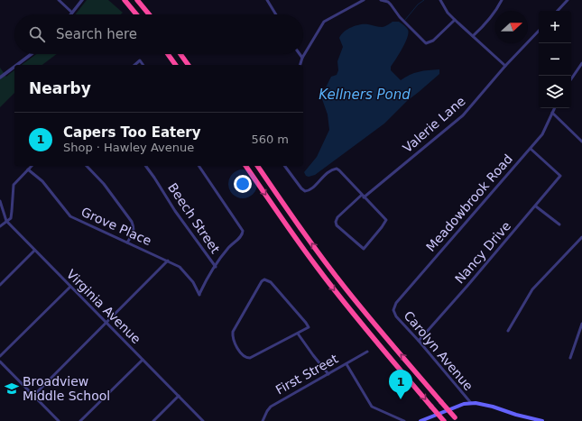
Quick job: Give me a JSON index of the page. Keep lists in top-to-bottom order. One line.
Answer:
{"streets":{"street":["Valerie Lane","Meadowbrook Road","Beech Street","Grove Place","Nancy Drive","Virginia Avenue","Carolyn Avenue","First Street"]},"crossings":[["Meadowbrook Road","Nancy Drive"],["Meadowbrook Road","Carolyn Avenue"],["Beech Street","Grove Place"],["Nancy Drive","Carolyn Avenue"]],"water":["Kellners Pond"],"places":{"school or university":["Broadview Middle School"]},"north":"right","page":{"map_buttons":["+","−"],"search":"Search here","heading":"Nearby","list":[{"mark":"1","name":"Capers Too Eatery","note":"Shop · Hawley Avenue","value":"560 m"}],"pins":"1"}}
